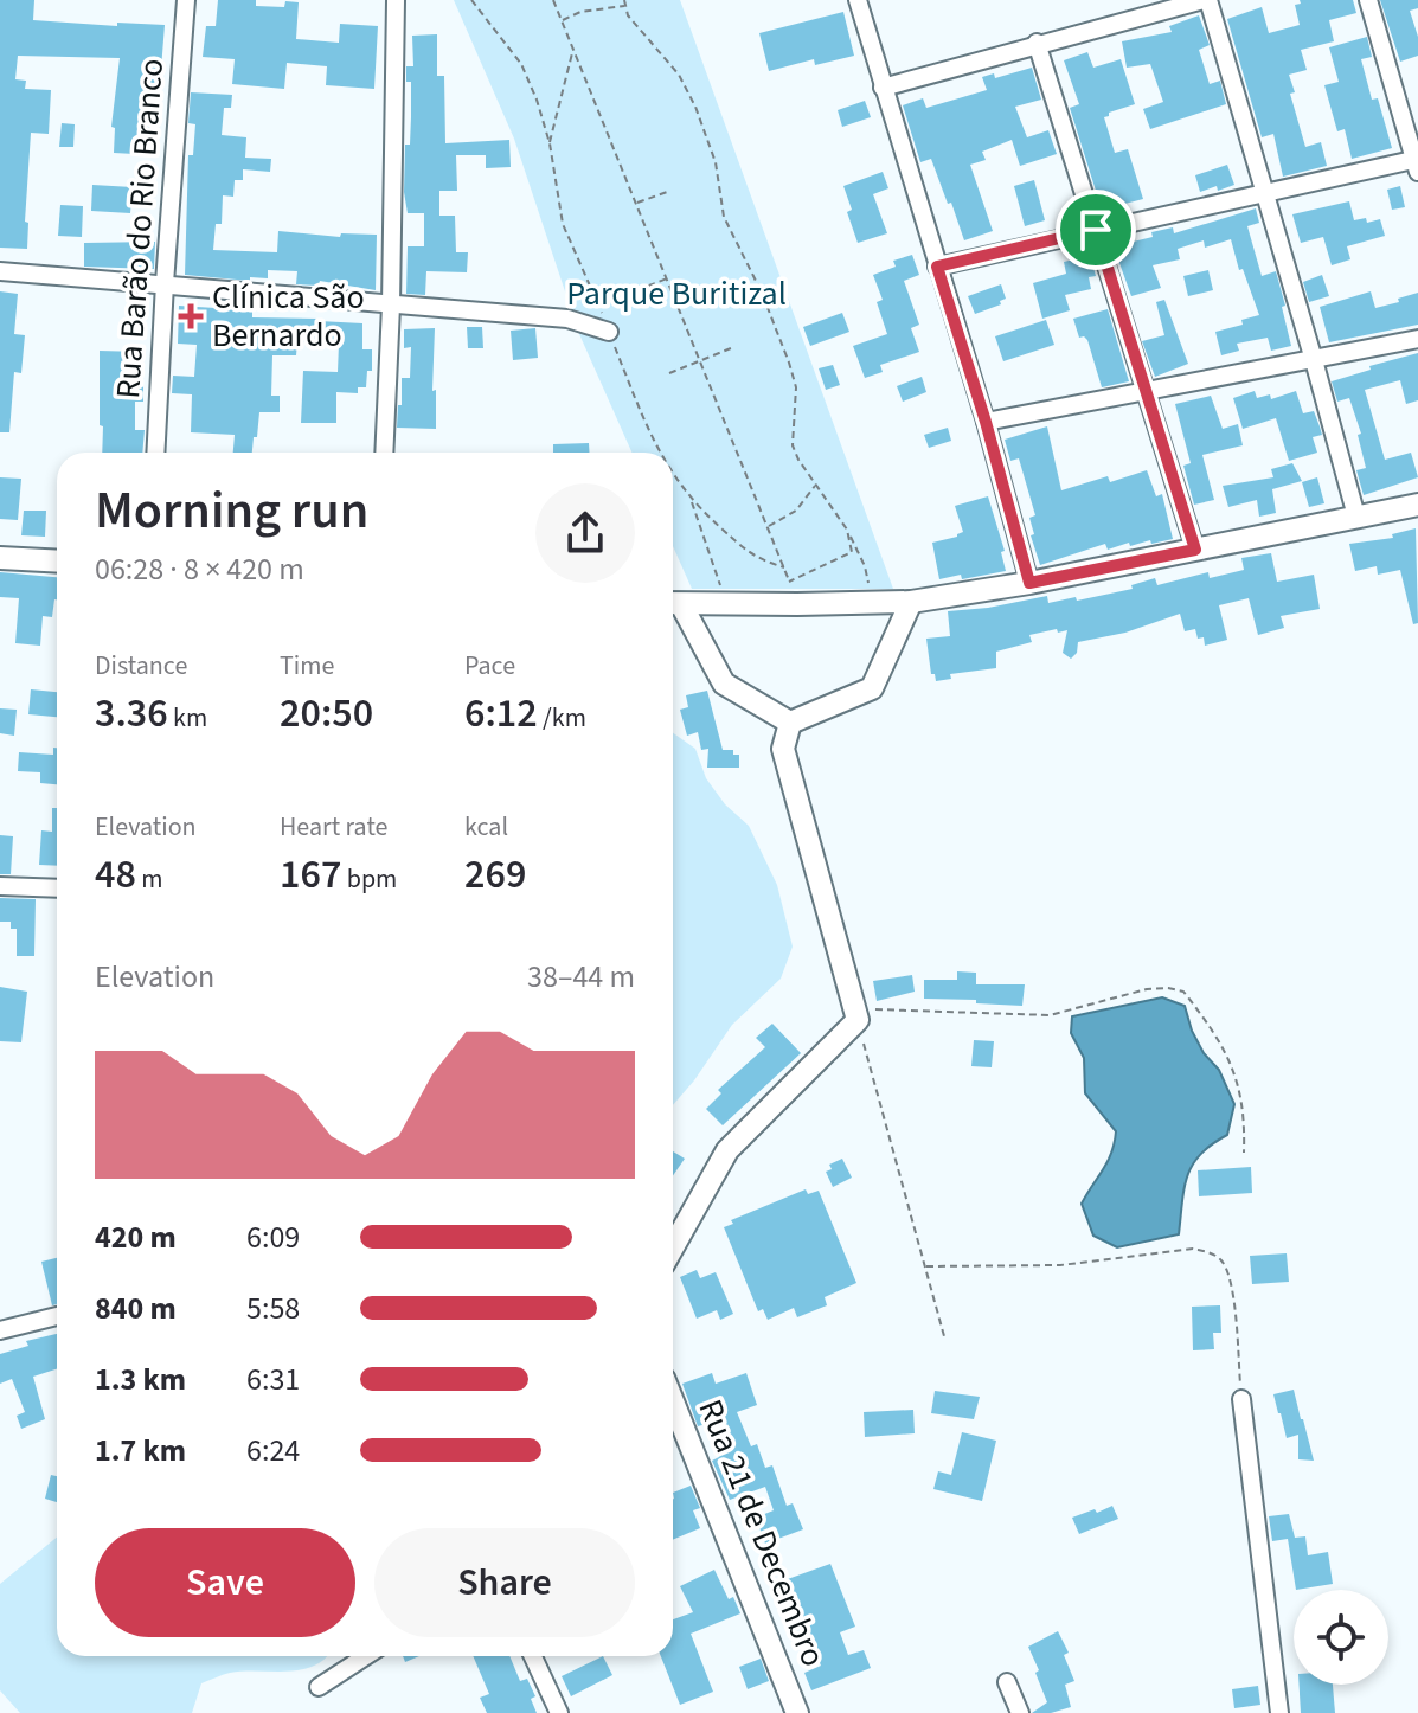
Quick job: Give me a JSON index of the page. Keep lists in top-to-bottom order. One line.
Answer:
{"streets":{"street":["Rua Barão do Rio Branco","Rua 21 de Decembro"]},"parks":["Parque Buritizal"],"places":{"health":["Clínica São Bernardo"]},"page":{"heading":["Morning run","06:28 · 8 × 420 m"],"stats":[["Distance","3.36 km"],["Time","20:50"],["Pace","6:12 /km"],["Elevation","48 m"],["Heart rate","167 bpm"],["kcal","269"]],"chart":["Elevation","38–44 m"],"list":[{"name":"420 m","note":"6:09"},{"name":"840 m","note":"5:58"},{"name":"1.3 km","note":"6:31"},{"name":"1.7 km","note":"6:24"}],"buttons":["Save","Share"]}}
